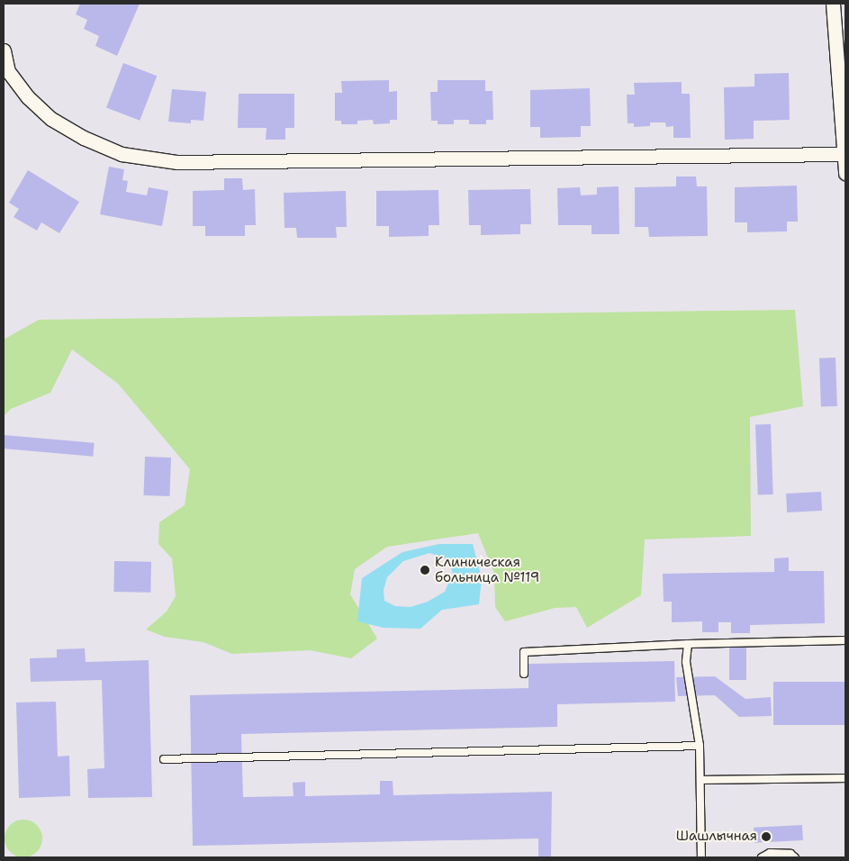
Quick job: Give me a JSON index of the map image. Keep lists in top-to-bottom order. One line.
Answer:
{"places":["Клиническая больница №119","Шашлычная"]}
